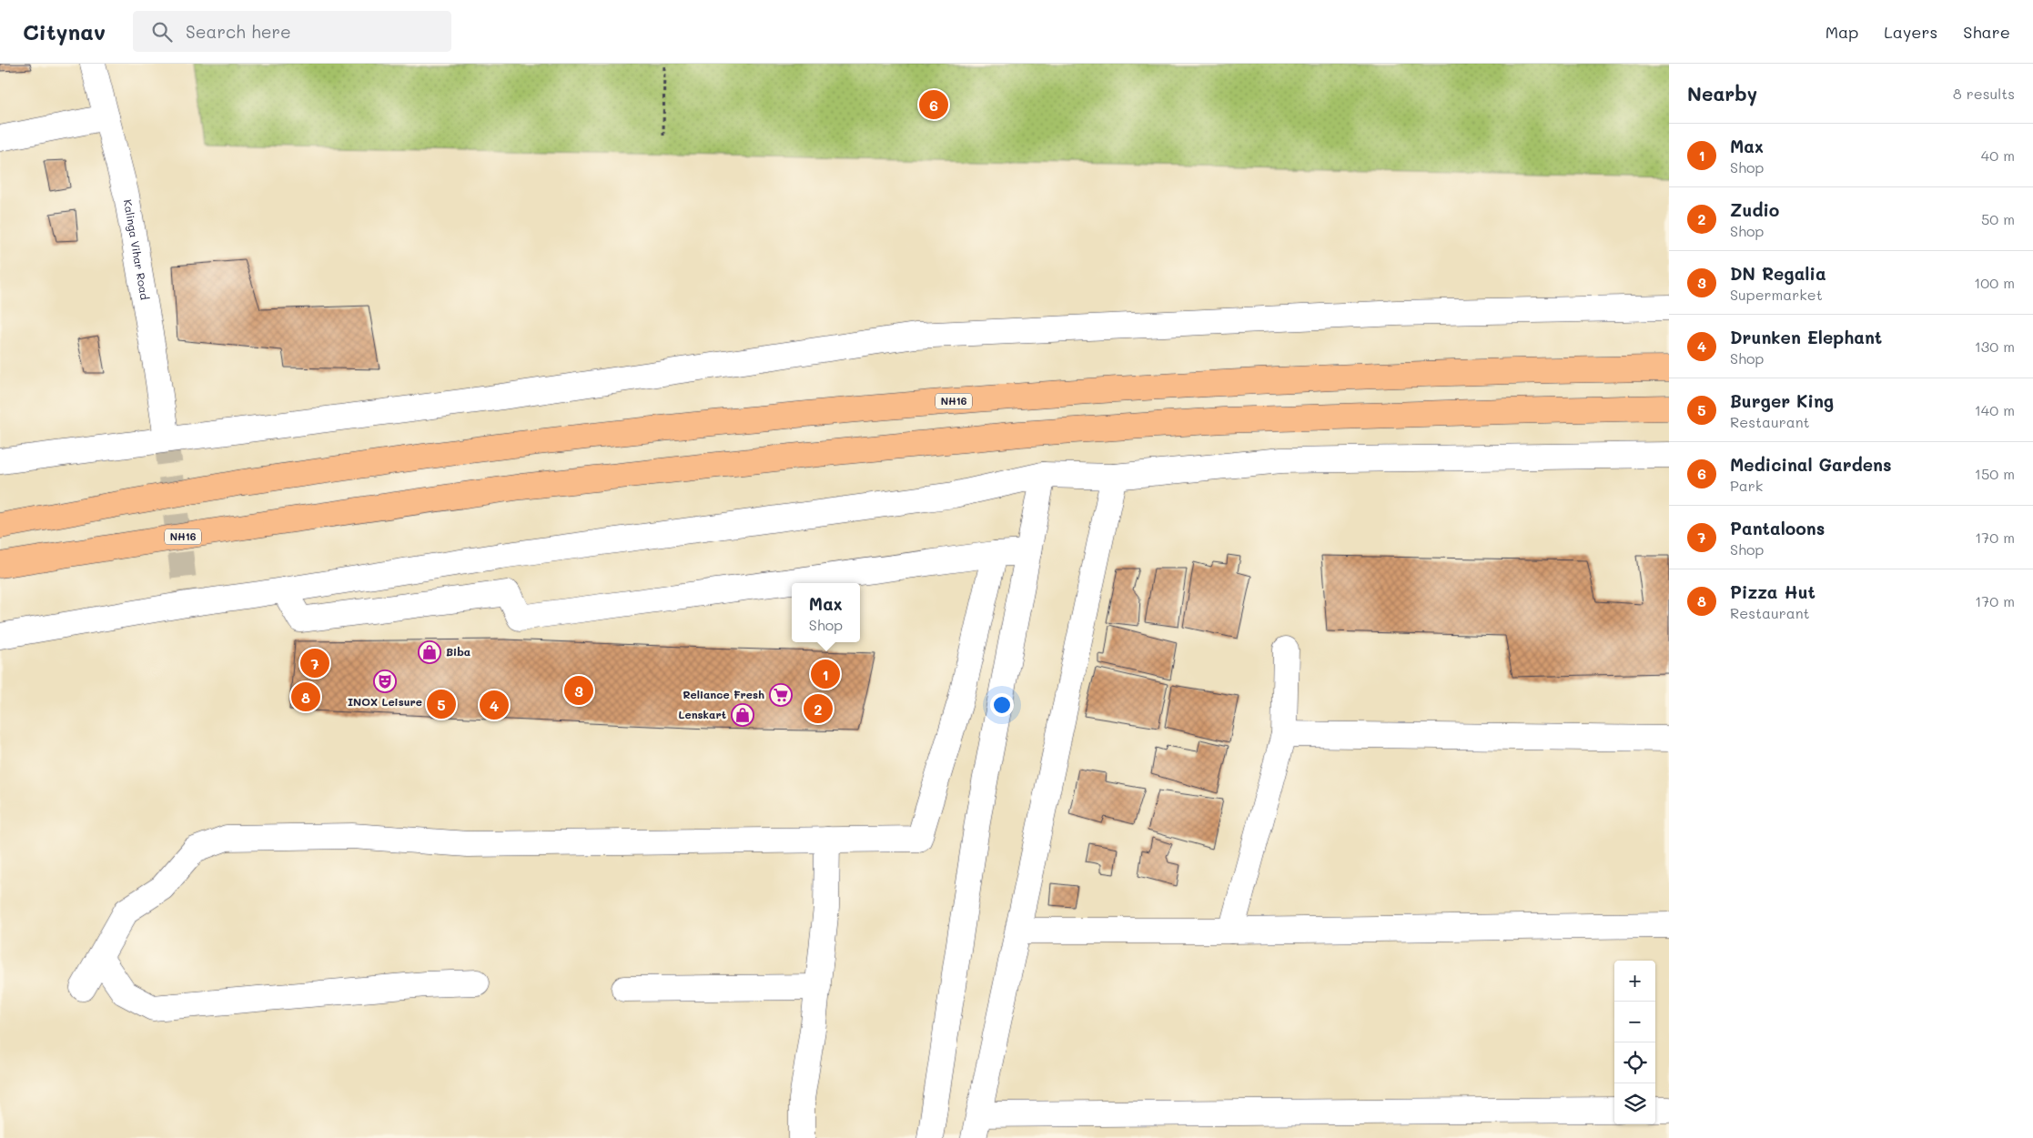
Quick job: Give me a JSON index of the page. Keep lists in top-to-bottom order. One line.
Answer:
{"streets":{"highway":["NH16"],"street":["Kalinga Vihar Road"]},"places":{"shop":["Biba","Lenskart"],"theatre":["INOX Leisure"],"supermarket":["Reliance Fresh"]},"page":{"header":"Citynav","search":"Search here","nav":["Map","Layers","Share"],"heading":["Nearby","8 results"],"pins":["6","7","1","3","8","5","4","2"],"list":[{"mark":"1","name":"Max","note":"Shop","value":"40 m"},{"mark":"2","name":"Zudio","note":"Shop","value":"50 m"},{"mark":"3","name":"DN Regalia","note":"Supermarket","value":"100 m"},{"mark":"4","name":"Drunken Elephant","note":"Shop","value":"130 m"},{"mark":"5","name":"Burger King","note":"Restaurant","value":"140 m"},{"mark":"6","name":"Medicinal Gardens","note":"Park","value":"150 m"},{"mark":"7","name":"Pantaloons","note":"Shop","value":"170 m"},{"mark":"8","name":"Pizza Hut","note":"Restaurant","value":"170 m"}],"popup":["Max","Shop"],"map_buttons":["+","−"]}}
